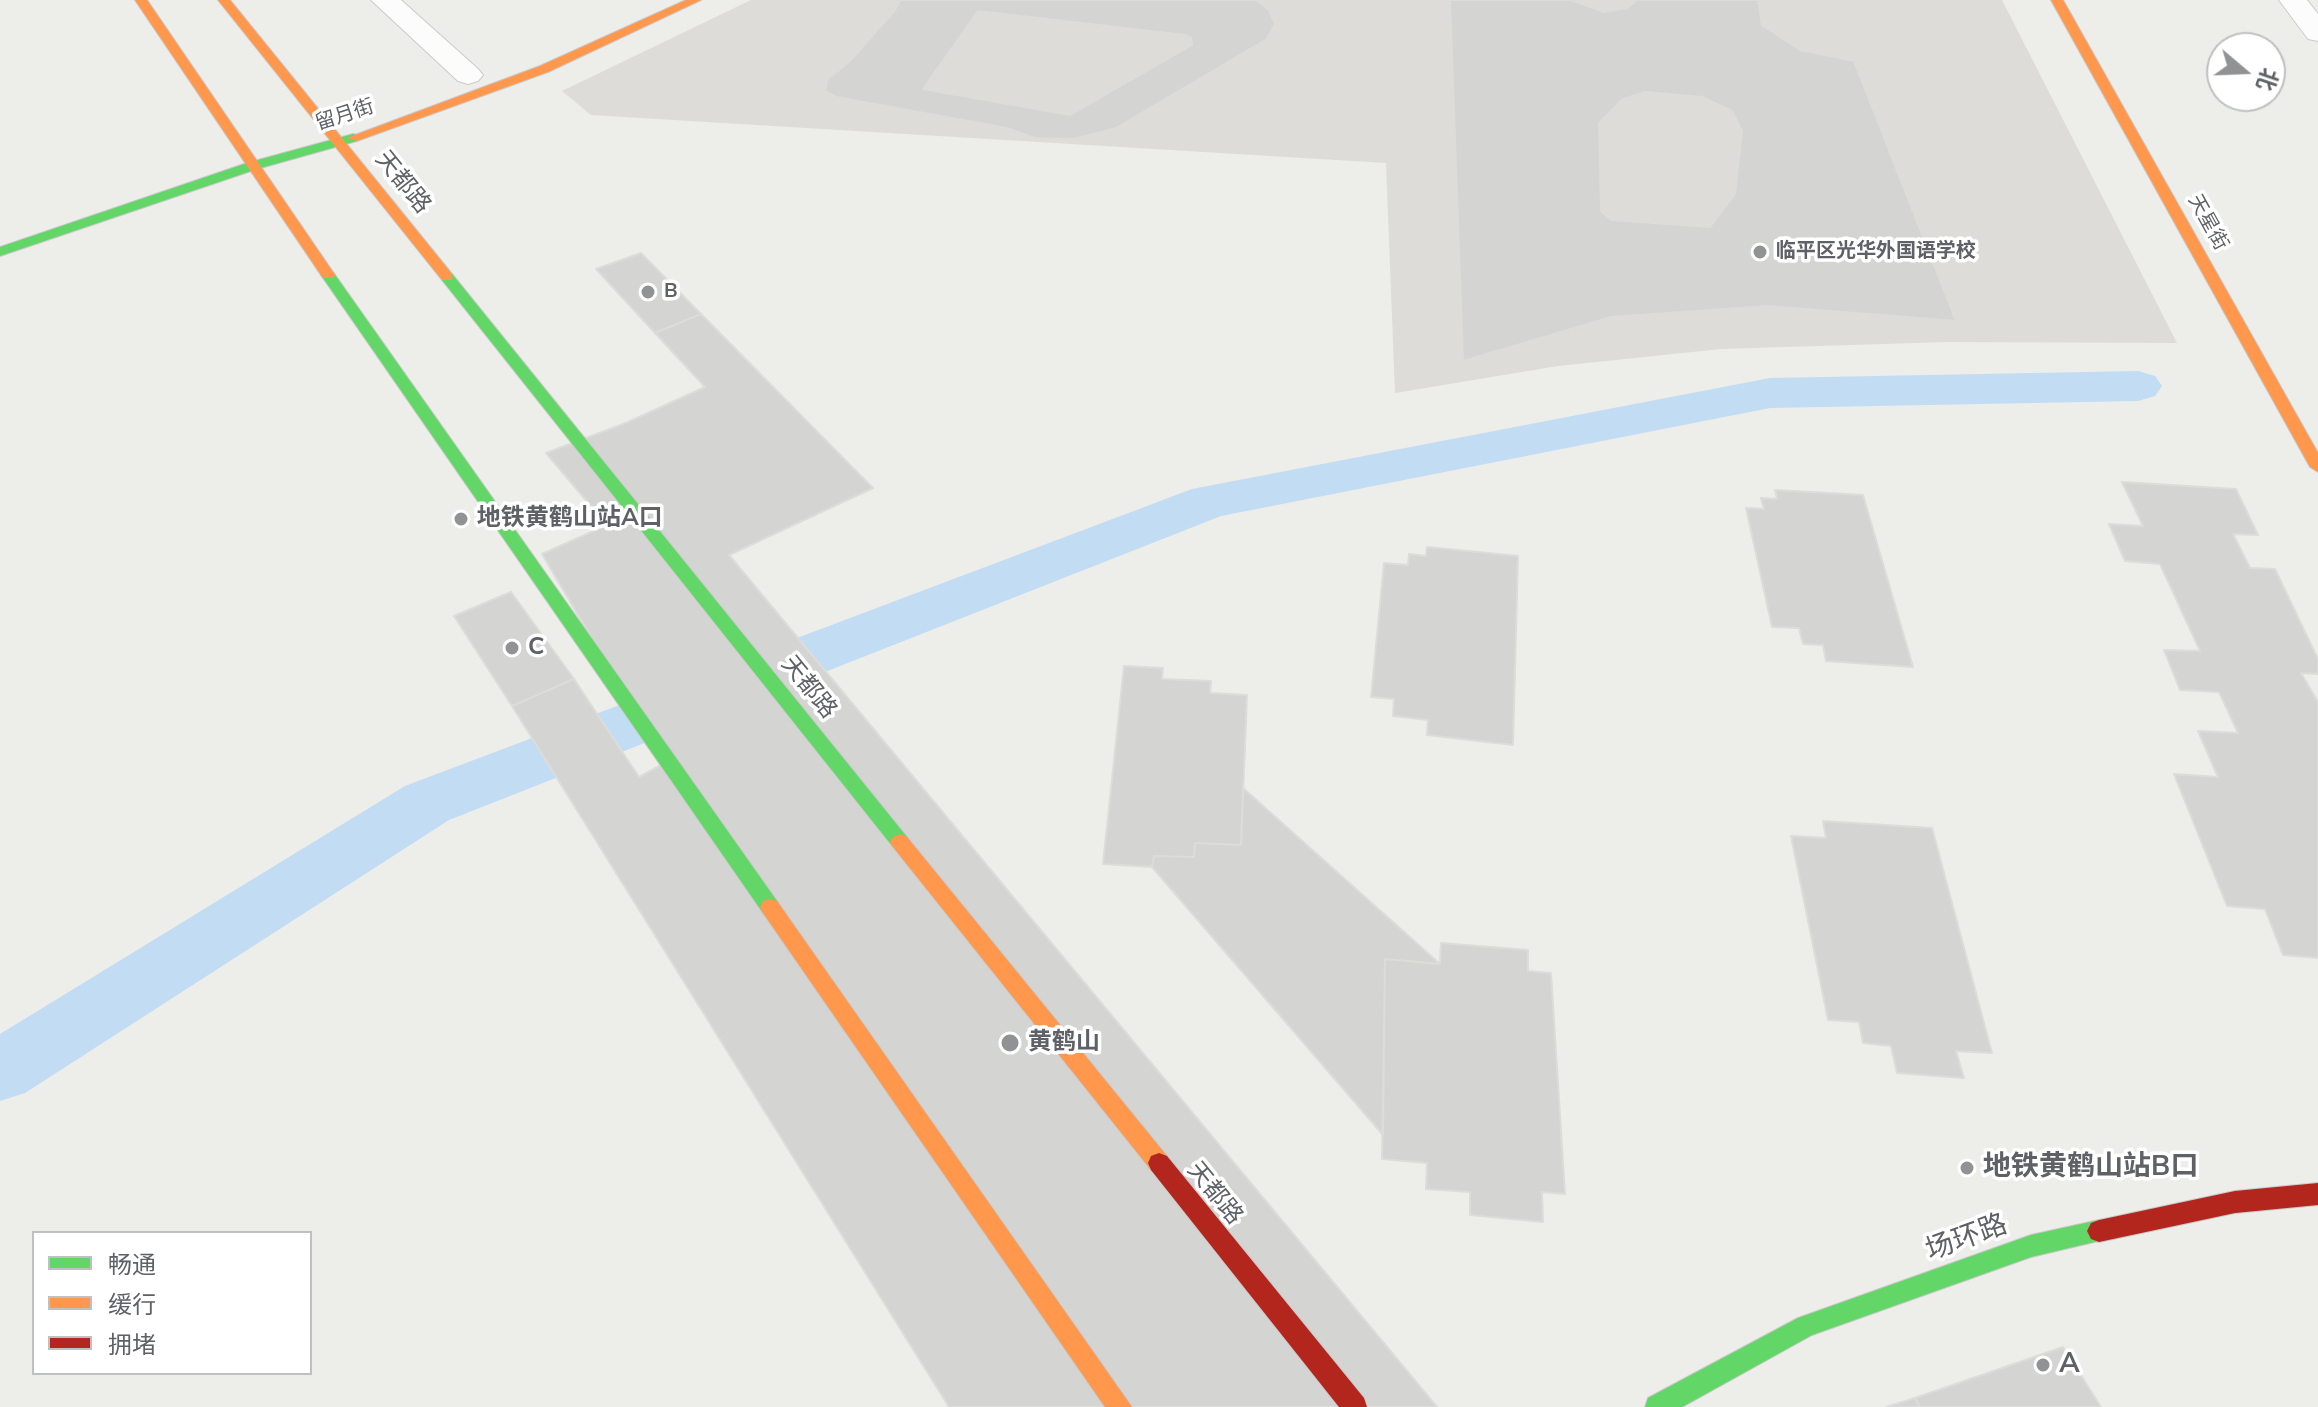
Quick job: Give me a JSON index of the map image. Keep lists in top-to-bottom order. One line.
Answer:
{"streets":{"main road":["留月街","天都路","天星街","场环路"]},"crossings":[["留月街","天都路"]],"places":["临平区光华外国语学校","B","地铁黄鹤山站A口","C","黄鹤山","地铁黄鹤山站B口","A"],"legend":["畅通","缓行","拥堵"],"north":"right"}
